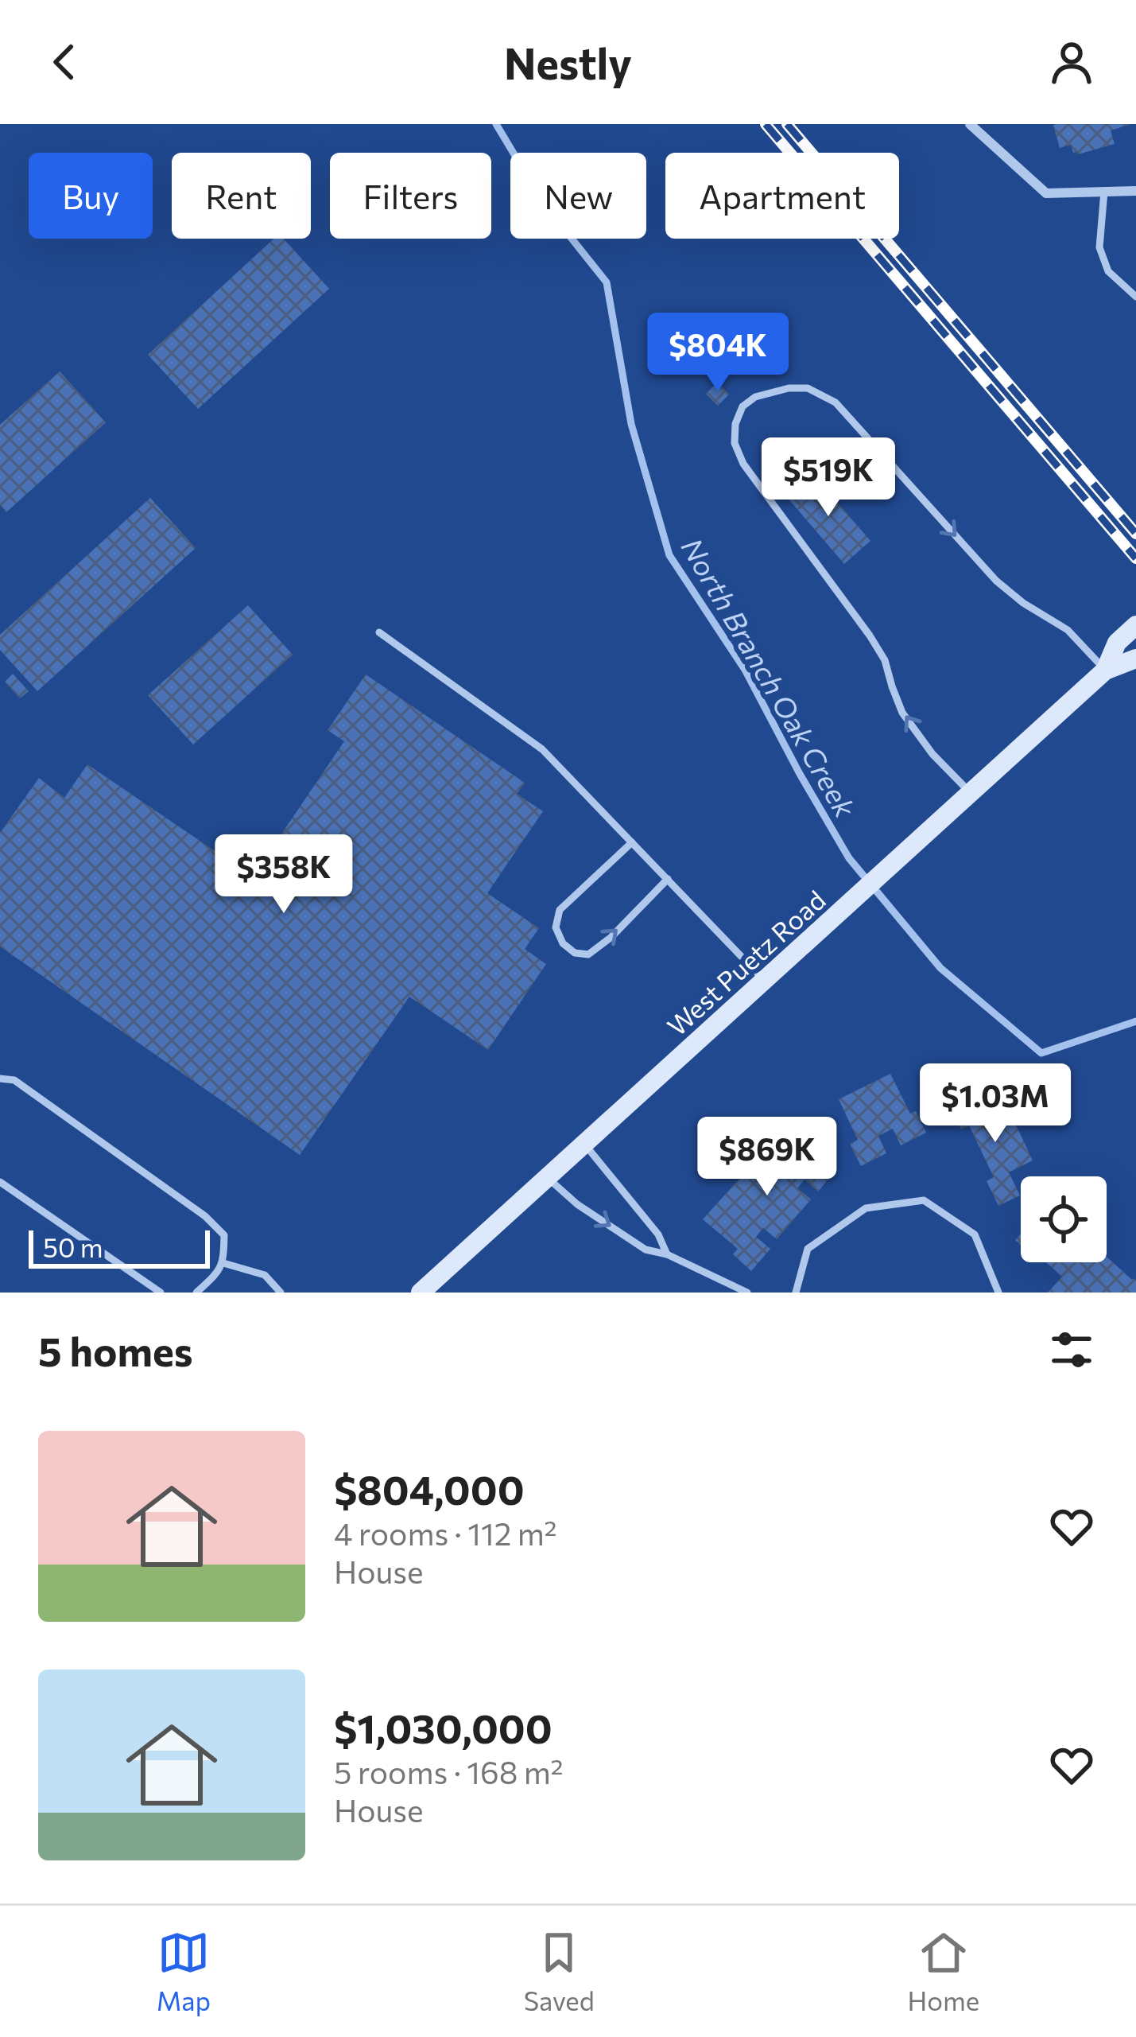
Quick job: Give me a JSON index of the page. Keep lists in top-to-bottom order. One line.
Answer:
{"streets":{"street":["West Puetz Road"]},"water":["North Branch Oak Creek"],"scale_bar":"50 m","page":{"header":"Nestly","chip":["Buy","Rent","Filters","New","Apartment"],"price":["$804K","$519K","$358K","$1.03M","$869K"],"scale":"50 m","heading":"5 homes","list":[{"name":"$804,000","note":"4 rooms · 112 m² · House"},{"name":"$1,030,000","note":"5 rooms · 168 m² · House"}],"tabs":["Map","Saved","Home"]}}
